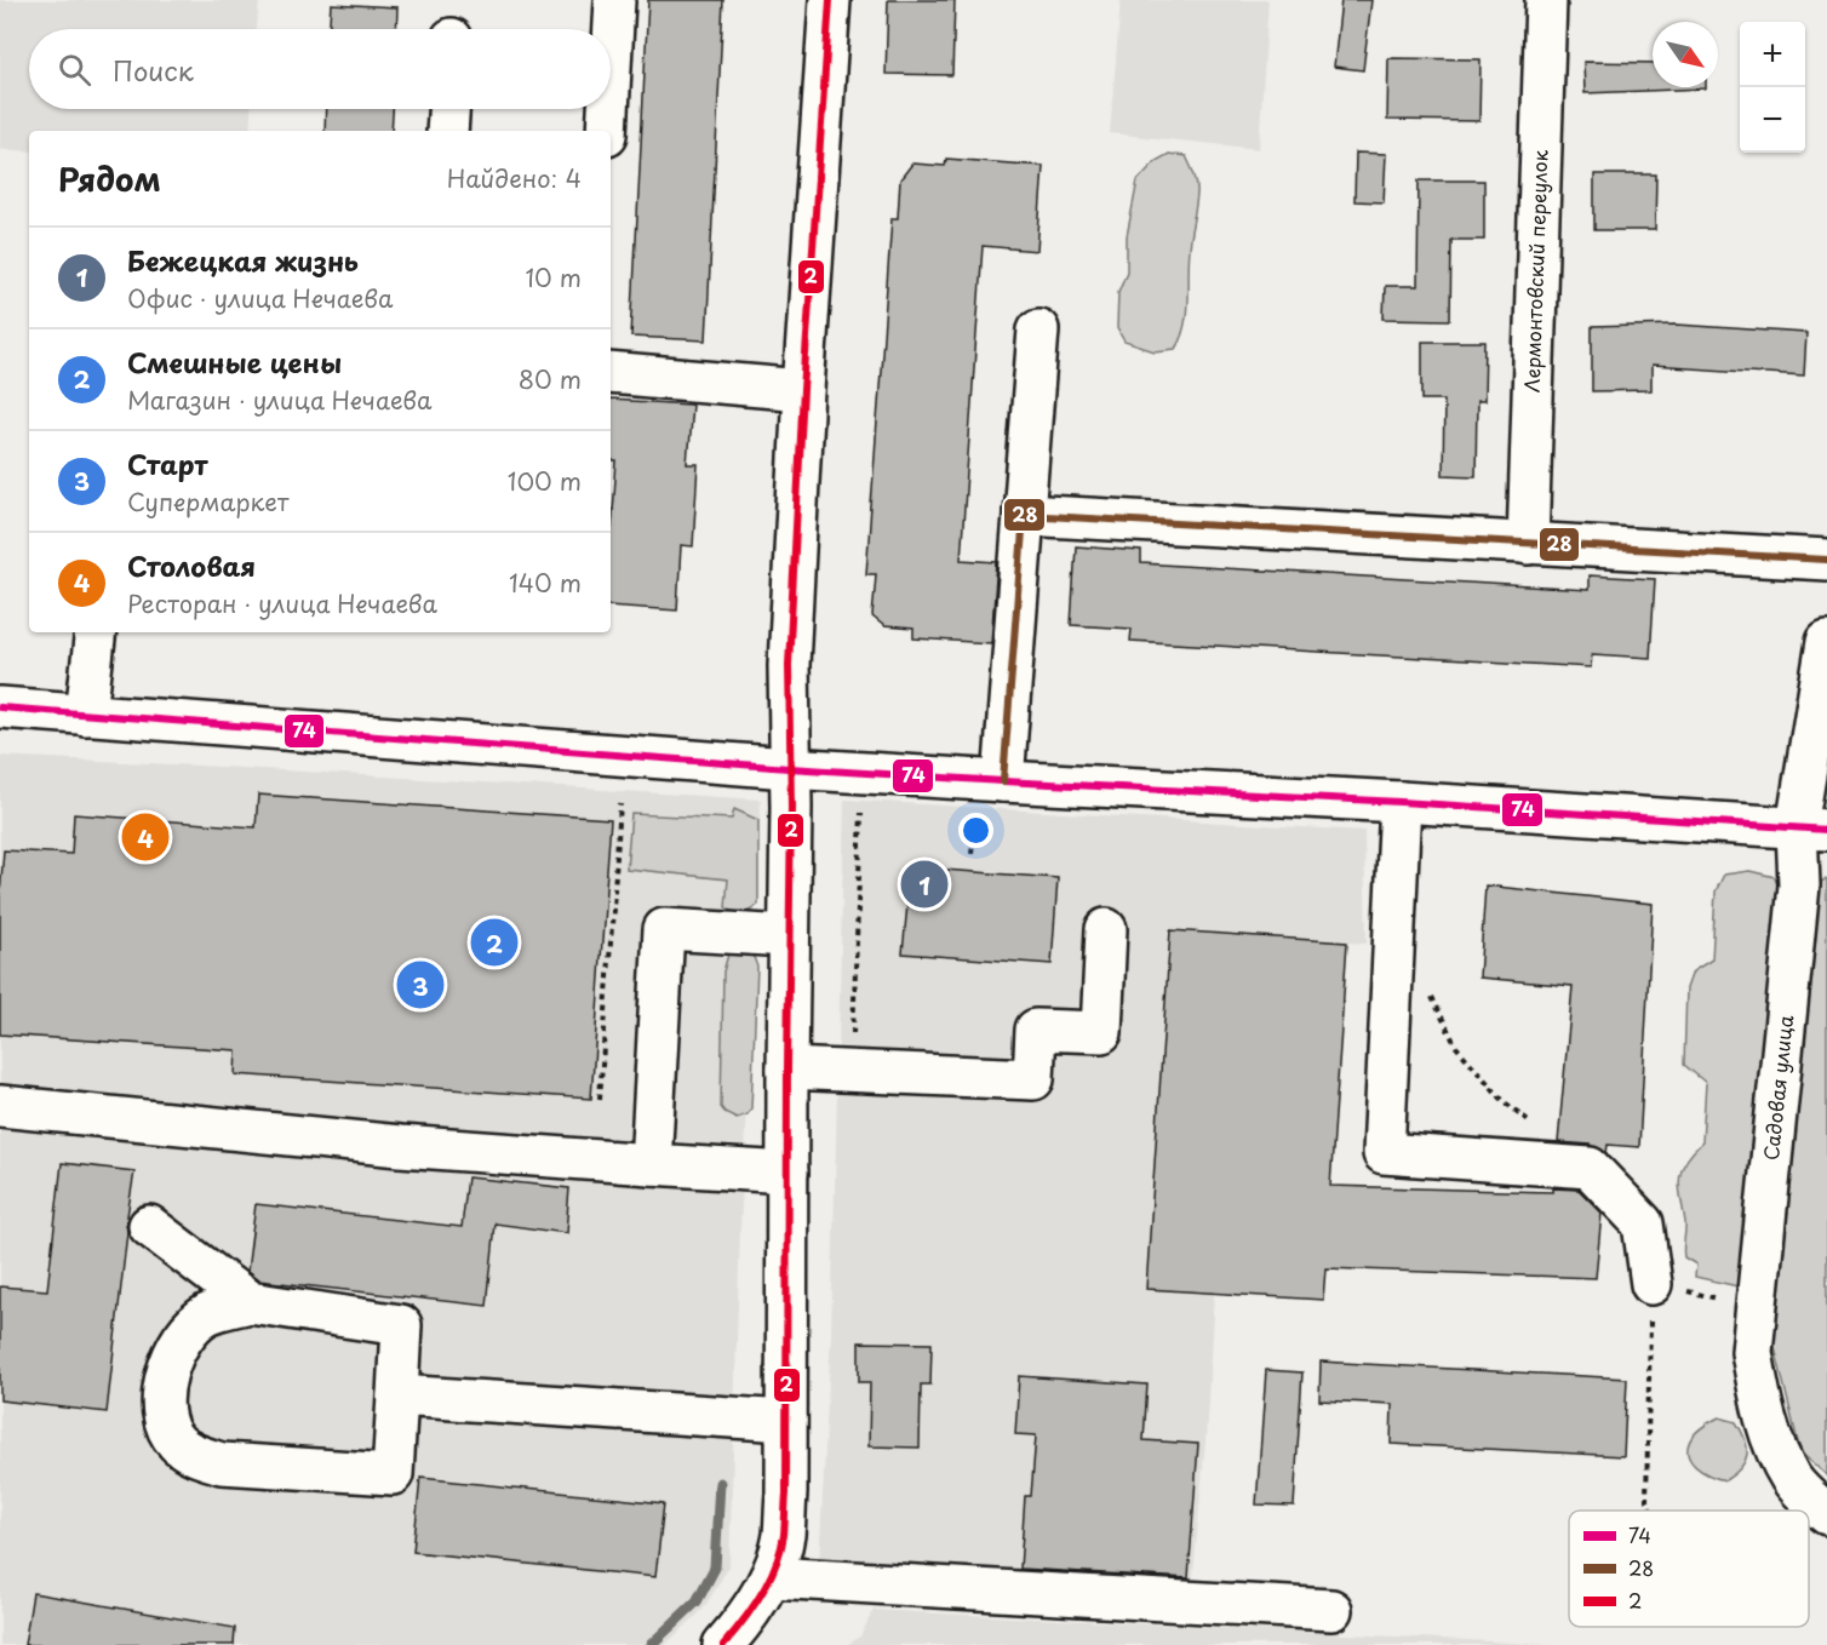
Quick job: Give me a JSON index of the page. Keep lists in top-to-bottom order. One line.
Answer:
{"streets":{"street":["Лермонтовский переулок","Садовая улица"]},"lines":["transit line 2","transit line 28","transit line 74"],"legend":["74","28","2"],"north":"bottom right","page":{"map_buttons":["+","−"],"search":"Поиск","heading":["Рядом","Найдено: 4"],"list":[{"mark":"1","name":"Бежецкая жизнь","note":"Офис · улица Нечаева","value":"10 m"},{"mark":"2","name":"Смешные цены","note":"Магазин · улица Нечаева","value":"80 m"},{"mark":"3","name":"Старт","note":"Супермаркет","value":"100 m"},{"mark":"4","name":"Столовая","note":"Ресторан · улица Нечаева","value":"140 m"}],"pins":["4","1","2","3"]}}
